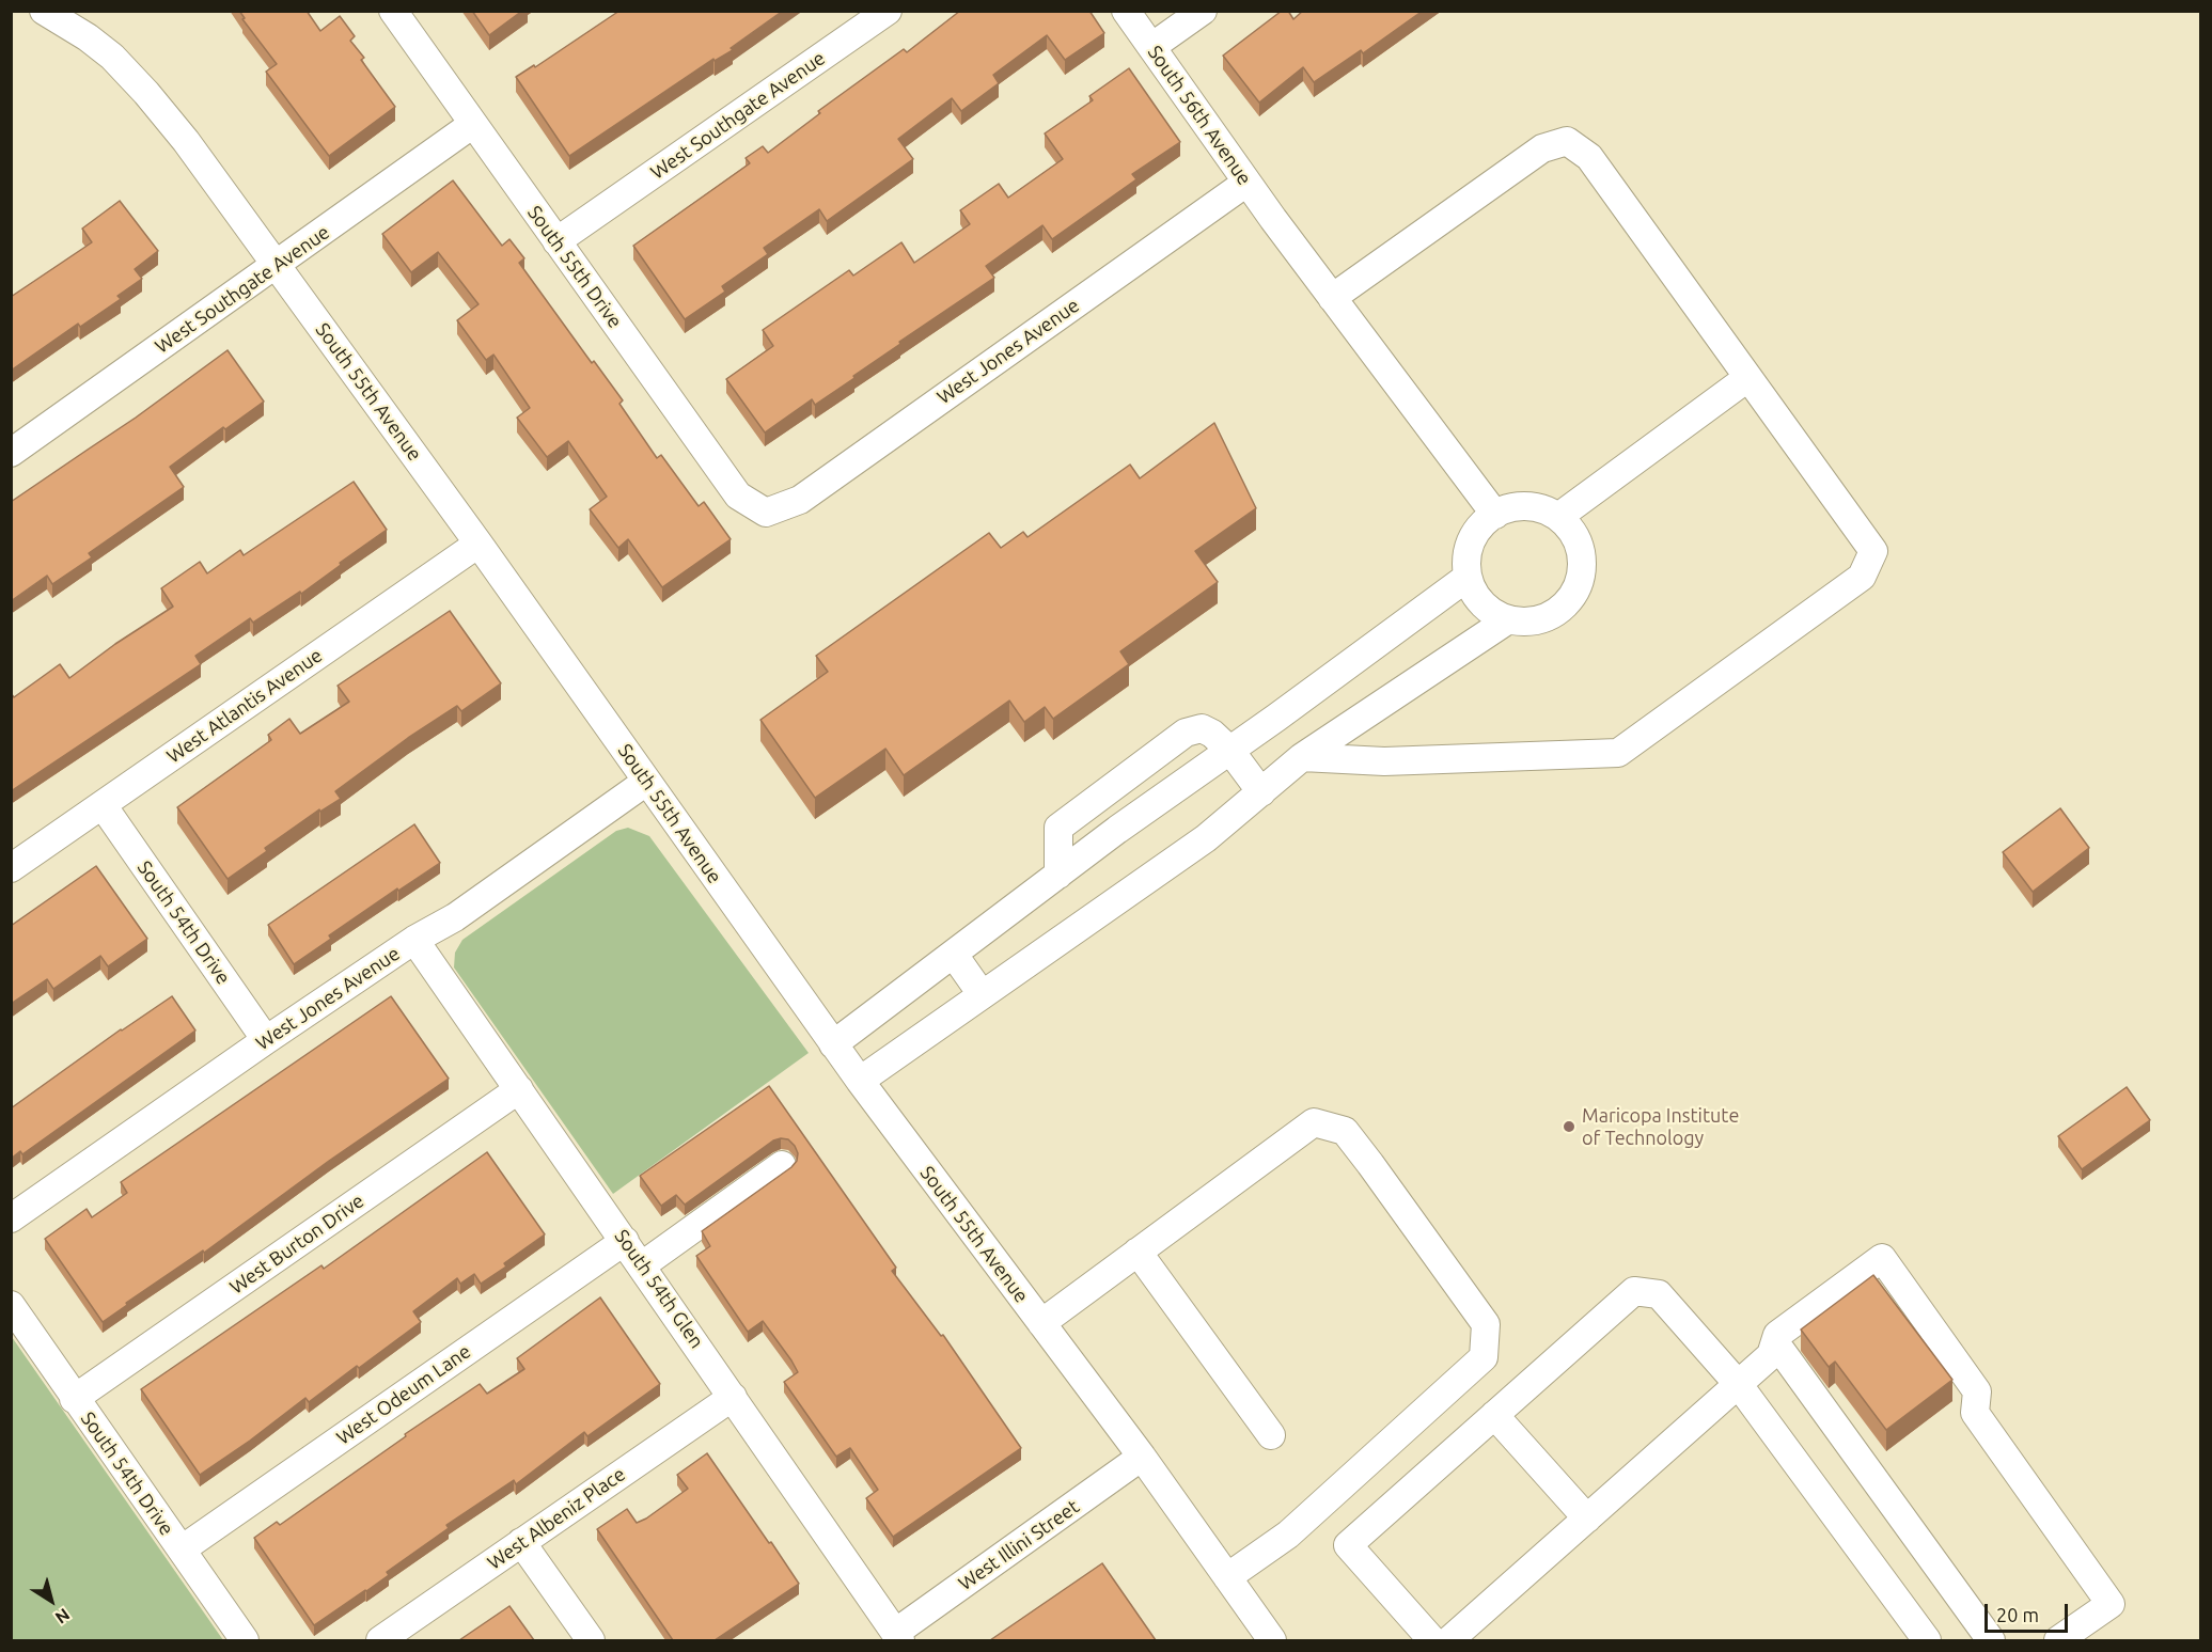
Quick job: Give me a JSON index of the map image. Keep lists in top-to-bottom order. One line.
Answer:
{"streets":{"street":["West Southgate Avenue","South 56th Avenue","South 55th Drive","West Jones Avenue","South 55th Avenue","West Atlantis Avenue","South 54th Drive","West Burton Drive","South 54th Glen","West Odeum Lane","West Albeniz Place","West Illini Street"]},"crossings":[["West Southgate Avenue","South 55th Drive"],["West Southgate Avenue","South 55th Avenue"],["South 56th Avenue","West Jones Avenue"],["South 55th Drive","West Jones Avenue"],["West Jones Avenue","South 55th Avenue"],["West Jones Avenue","South 54th Drive"],["West Jones Avenue","South 54th Glen"],["South 55th Avenue","West Atlantis Avenue"],["South 55th Avenue","West Illini Street"],["West Atlantis Avenue","South 54th Drive"],["South 54th Drive","West Burton Drive"],["South 54th Drive","West Odeum Lane"],["West Burton Drive","South 54th Glen"],["South 54th Glen","West Odeum Lane"],["South 54th Glen","West Albeniz Place"],["South 54th Glen","West Illini Street"]],"places":["Maricopa Institute of Technology"],"scale_bar":"20 m","north":"bottom right"}
